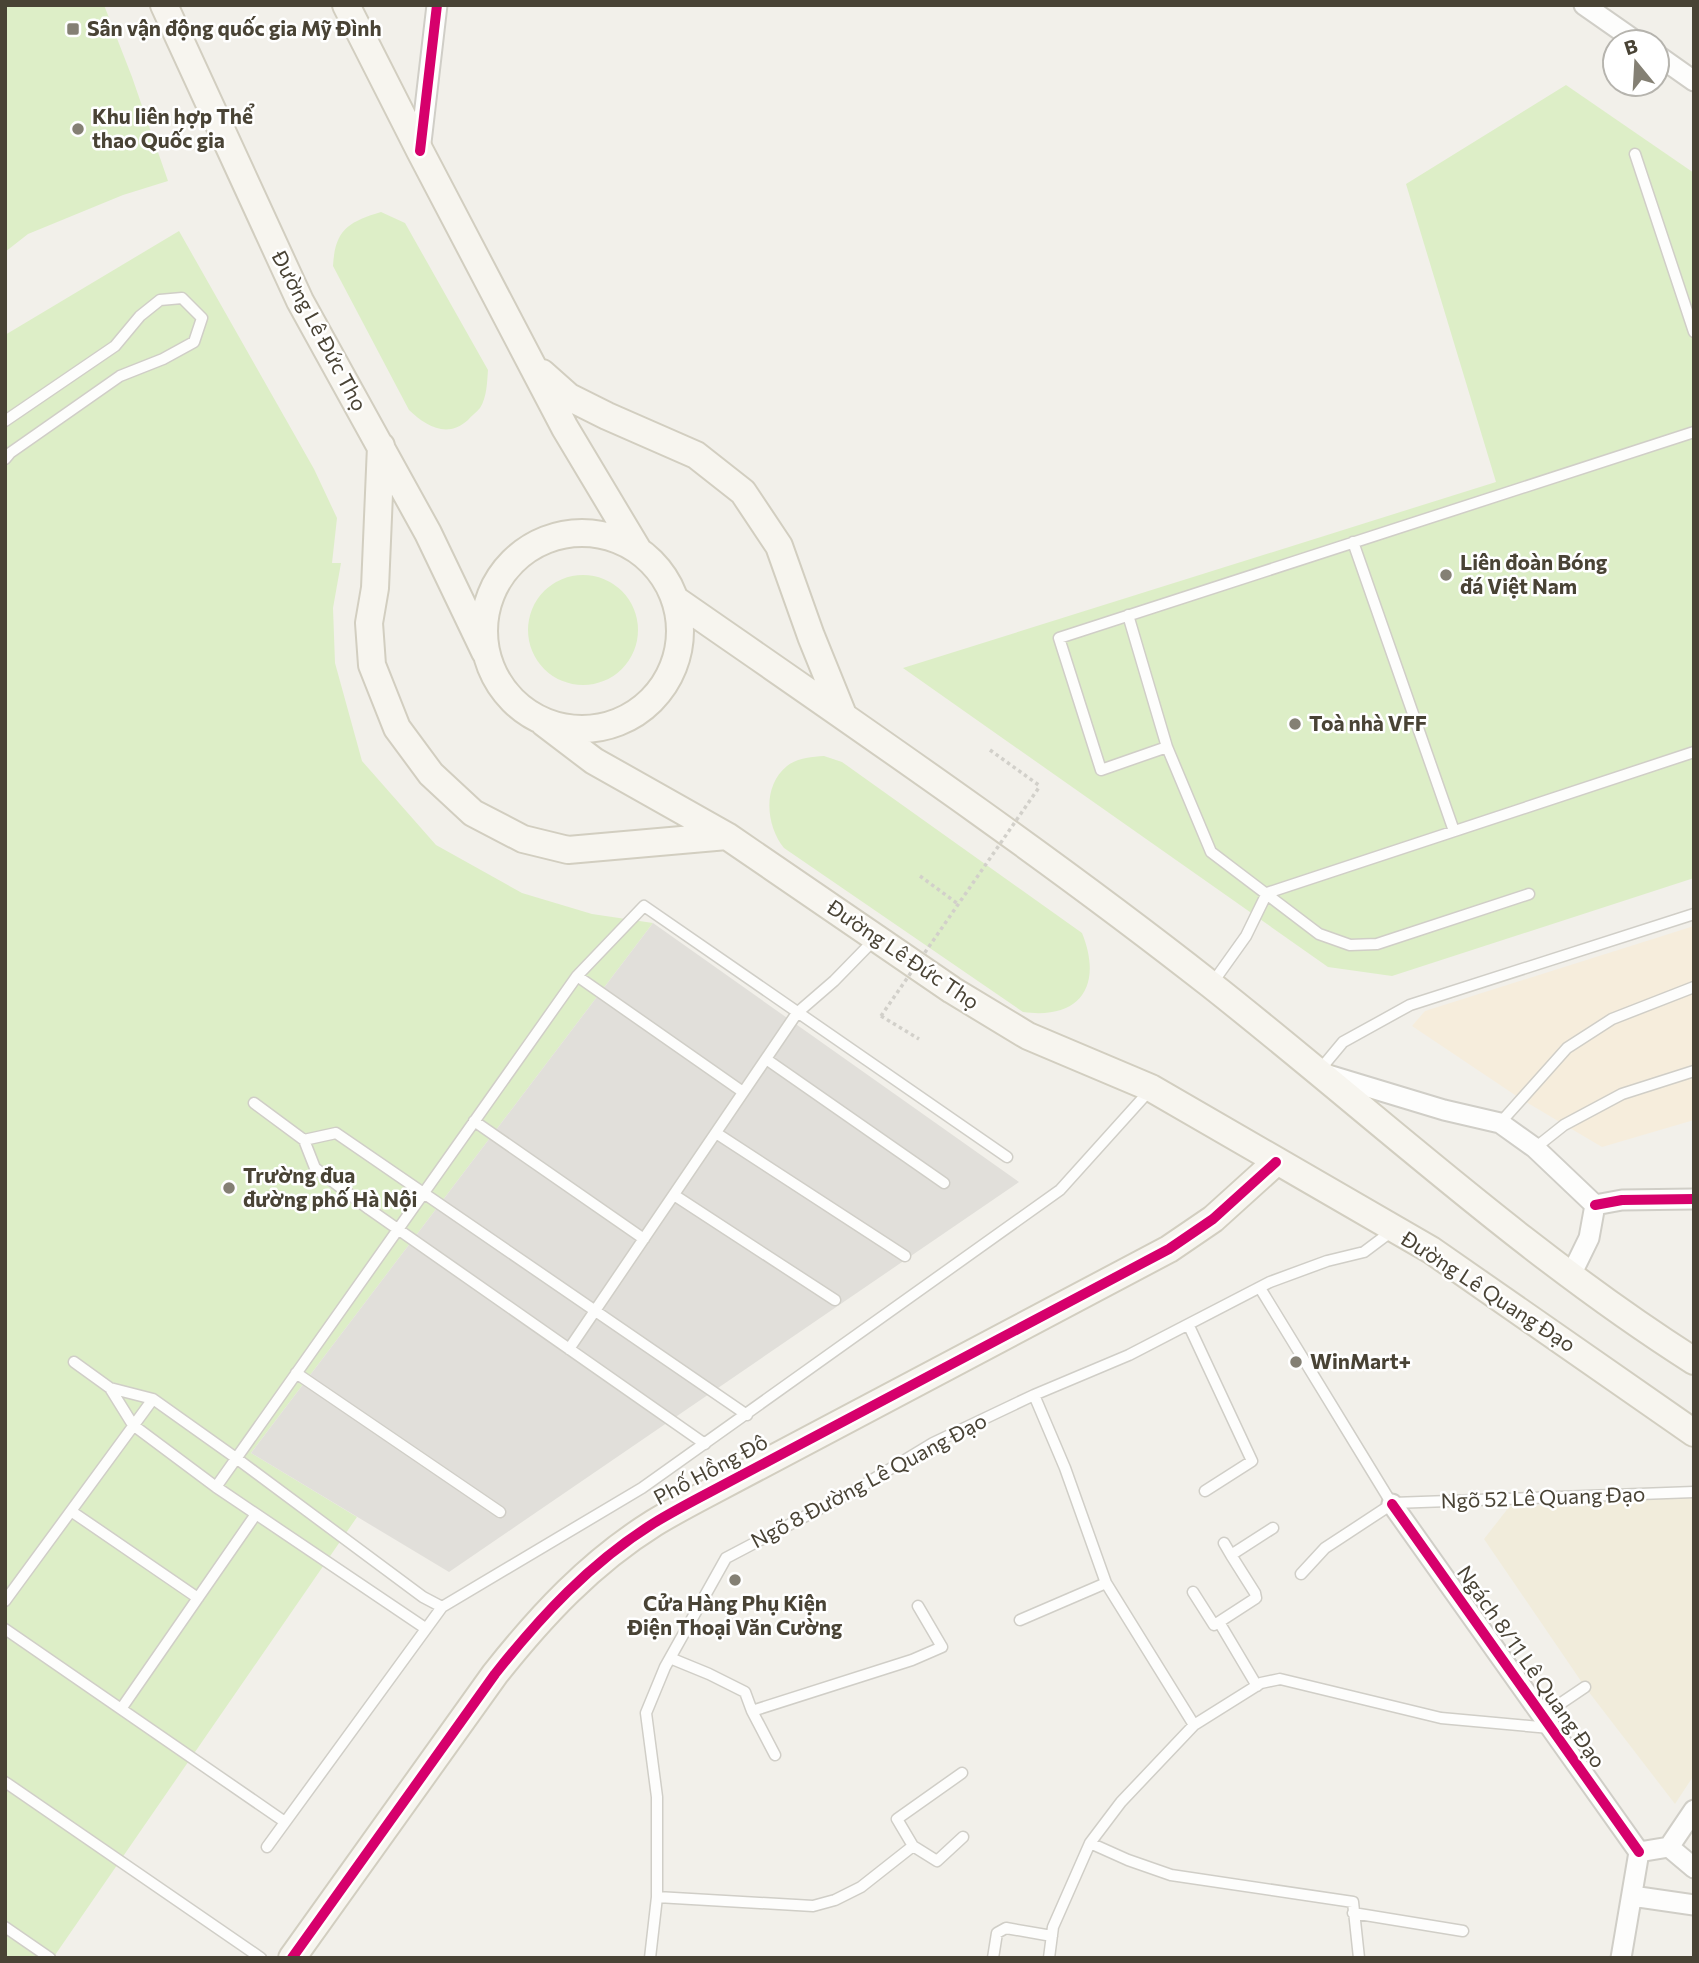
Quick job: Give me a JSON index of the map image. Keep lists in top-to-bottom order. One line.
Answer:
{"streets":{"main road":["Đường Lê Đức Thọ","Đường Lê Quang Đạo","Phố Hồng Đô"],"street":["Ngách 8/11 Lê Quang Đạo"],"lane":["Ngõ 8 Đường Lê Quang Đạo","Ngõ 52 Lê Quang Đạo"]},"crossings":[["Đường Lê Đức Thọ","Đường Lê Quang Đạo"],["Đường Lê Đức Thọ","Phố Hồng Đô"],["Đường Lê Quang Đạo","Phố Hồng Đô"],["Đường Lê Quang Đạo","Ngõ 8 Đường Lê Quang Đạo"],["Ngõ 8 Đường Lê Quang Đạo","Ngách 8/11 Lê Quang Đạo"],["Ngõ 52 Lê Quang Đạo","Ngách 8/11 Lê Quang Đạo"]],"places":{"transit":["Sân vận động quốc gia Mỹ Đình"],"other":["Khu liên hợp Thể thao Quốc gia","Liên đoàn Bóng đá Việt Nam","Toà nhà VFF","Trường đua đường phố Hà Nội","WinMart+","Cửa Hàng Phụ Kiện Điện Thoại Văn Cường"]},"north":"top"}
